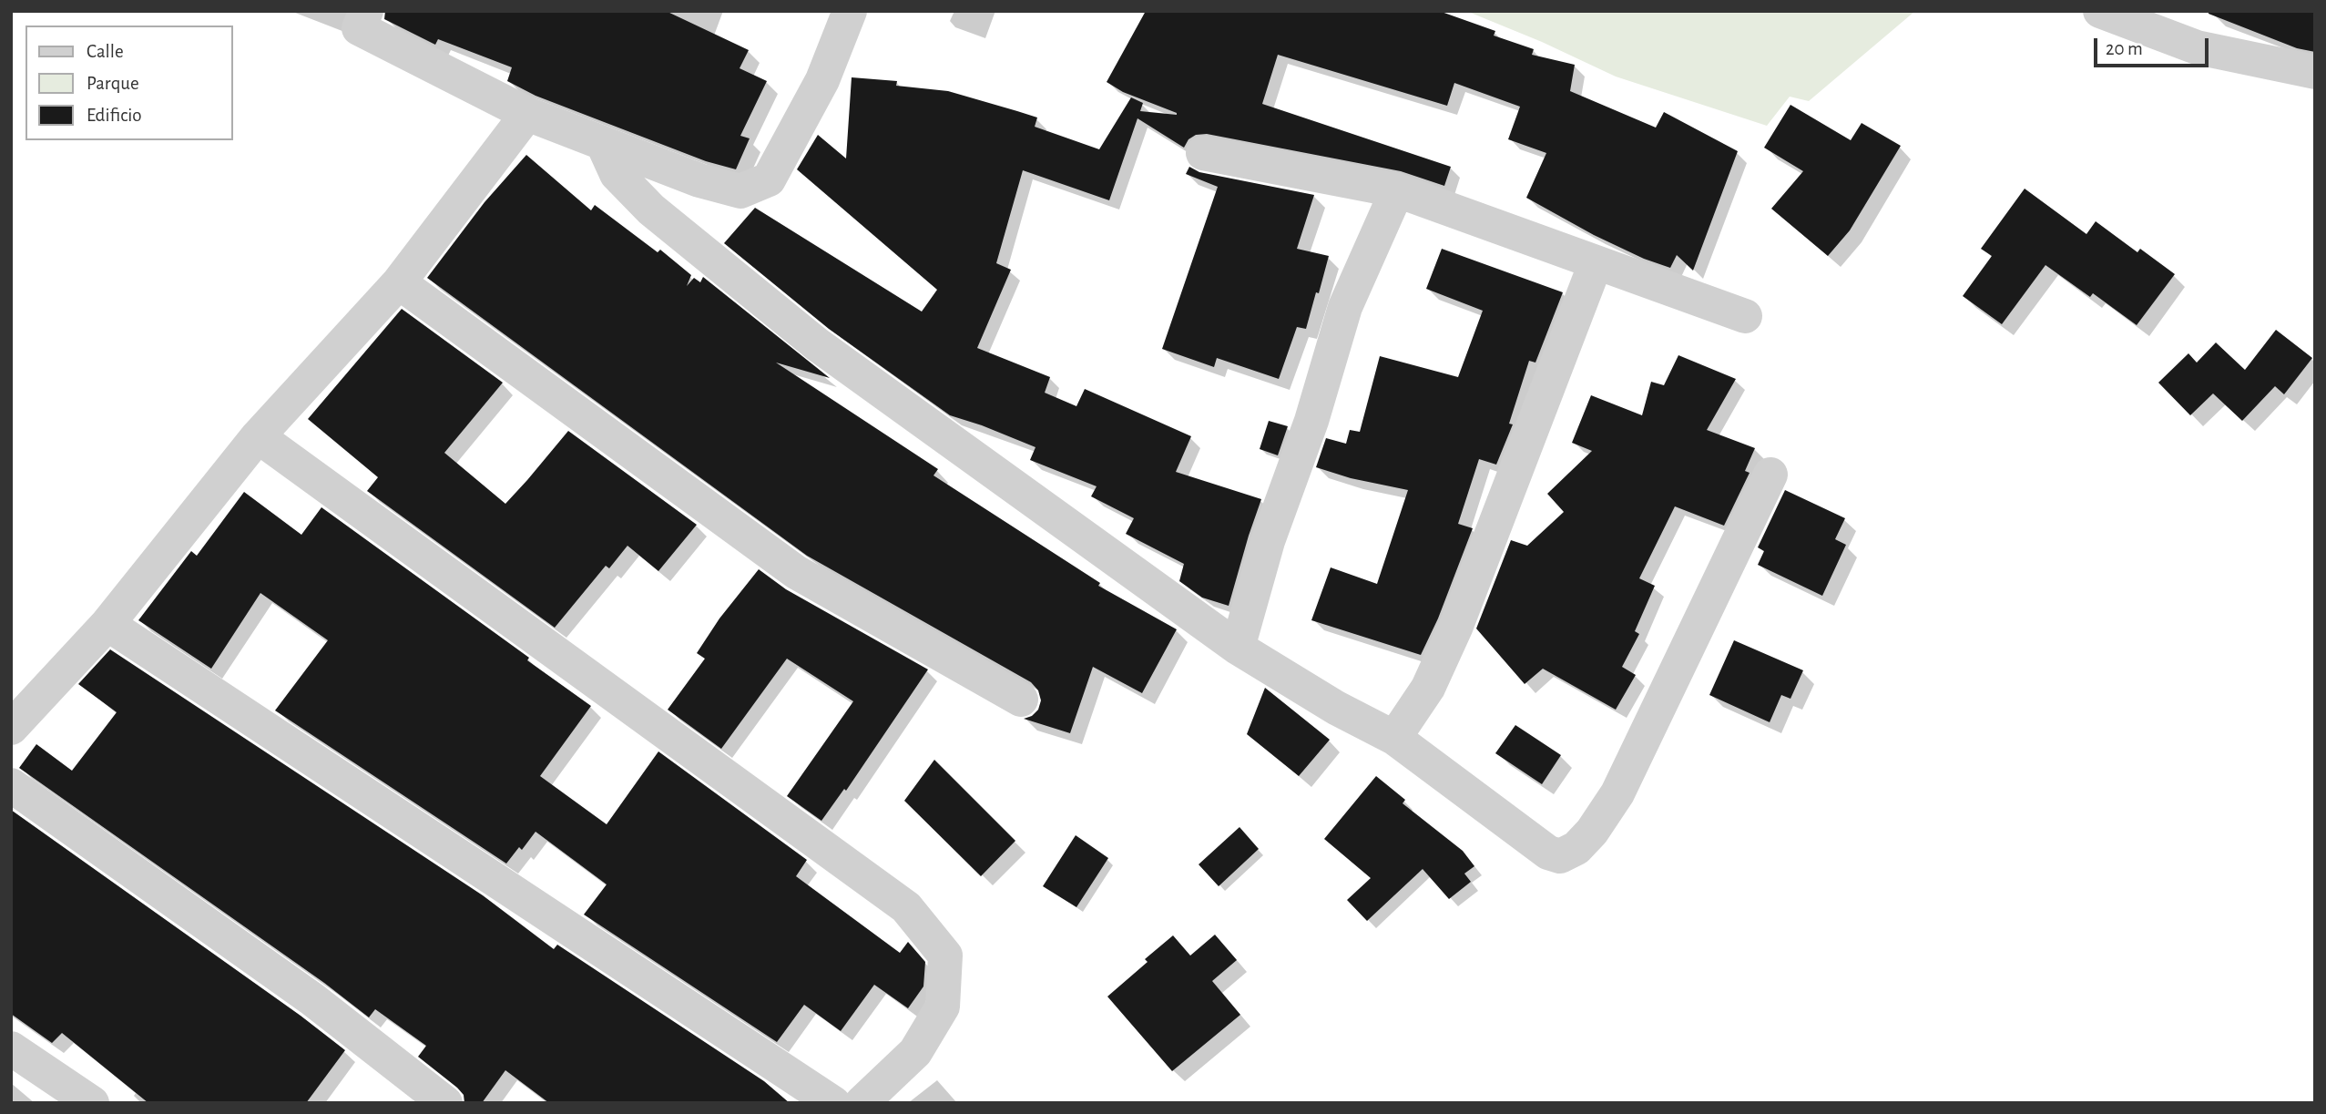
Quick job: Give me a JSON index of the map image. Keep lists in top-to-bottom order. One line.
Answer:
{"legend":["Calle","Parque","Edificio"],"scale_bar":"20 m"}
